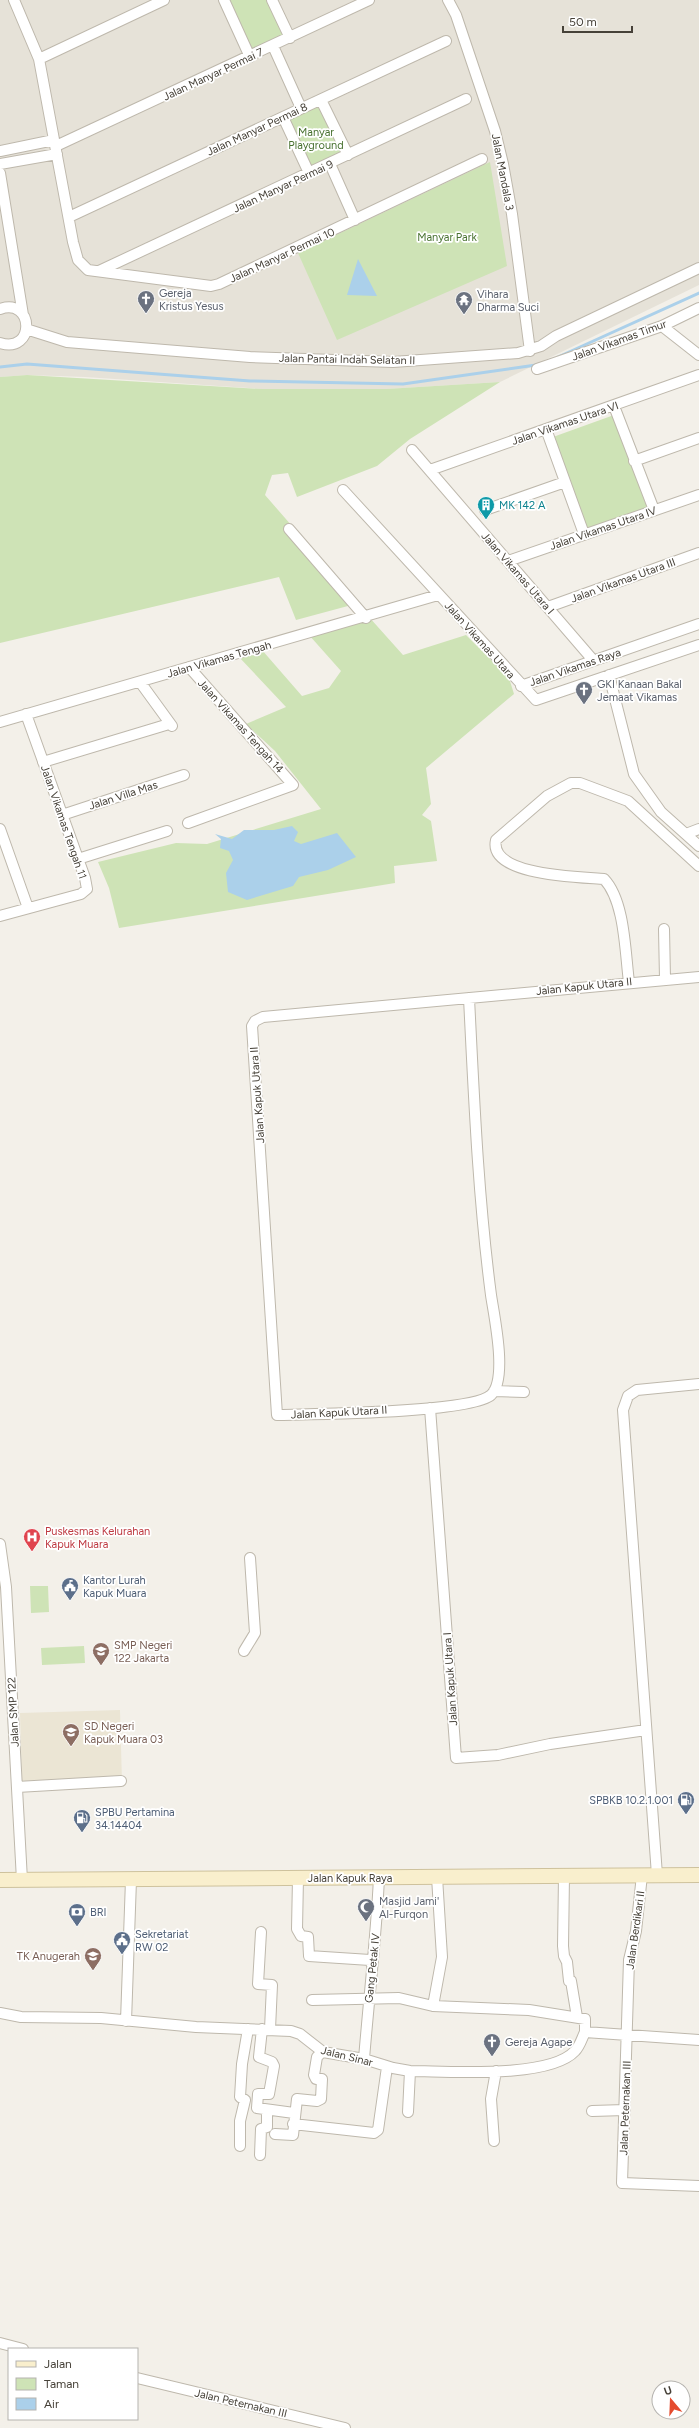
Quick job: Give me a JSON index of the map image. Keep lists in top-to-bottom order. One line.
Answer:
{"streets":{"main road":["Jalan Kapuk Raya"],"street":["Jalan Manyar Permai 7","Jalan Manyar Permai 8","Jalan Mandala 3","Jalan Manyar Permai 9","Jalan Manyar Permai 10","Jalan Vikamas Timur","Jalan Pantai Indah Selatan II","Jalan Vikamas Utara VI","Jalan Vikamas Utara IV","Jalan Vikamas Utara I","Jalan Vikamas Utara III","Jalan Vikamas Utara","Jalan Vikamas Tengah","Jalan Vikamas Raya","Jalan Vikamas Tengah 14","Jalan Villa Mas","Jalan Vikamas Tengah 11","Jalan Kapuk Utara II","Jalan Kapuk Utara I","Jalan SMP 122","Jalan Berdikari II","Gang Petak IV","Jalan Sinar","Jalan Peternakan III"]},"crossings":[["Jalan Manyar Permai 7","Jalan Manyar Permai 10"],["Jalan Manyar Permai 8","Jalan Manyar Permai 10"],["Jalan Mandala 3","Jalan Pantai Indah Selatan II"],["Jalan Manyar Permai 9","Jalan Manyar Permai 10"],["Jalan Vikamas Utara VI","Jalan Vikamas Utara I"],["Jalan Vikamas Utara IV","Jalan Vikamas Utara I"],["Jalan Vikamas Utara I","Jalan Vikamas Utara III"],["Jalan Vikamas Utara I","Jalan Vikamas Raya"],["Jalan Vikamas Utara","Jalan Vikamas Tengah"],["Jalan Vikamas Utara","Jalan Vikamas Raya"],["Jalan Vikamas Tengah","Jalan Vikamas Tengah 14"],["Jalan Vikamas Tengah","Jalan Vikamas Tengah 11"],["Jalan Villa Mas","Jalan Vikamas Tengah 11"],["Jalan Kapuk Utara II","Jalan Kapuk Utara I"],["Jalan SMP 122","Jalan Kapuk Raya"],["Jalan Kapuk Raya","Jalan Berdikari II"],["Jalan Kapuk Raya","Gang Petak IV"],["Jalan Berdikari II","Jalan Peternakan III"],["Gang Petak IV","Jalan Sinar"]],"parks":["Manyar Playground","Manyar Park"],"places":{"church":["Gereja Kristus Yesus","GKI Kanaan Bakal Jemaat Vikamas","Gereja Agape"],"temple":["Vihara Dharma Suci"],"building":["MK 142 A"],"hospital":["Puskesmas Kelurahan Kapuk Muara"],"public building":["Kantor Lurah Kapuk Muara","Sekretariat RW 02"],"school or university":["SMP Negeri 122 Jakarta","SD Negeri Kapuk Muara 03","TK Anugerah"],"fuel station":["SPBKB 10.2.1.001","SPBU Pertamina 34.14404"],"mosque":["Masjid Jami' Al-Furqon"],"bank":["BRI"]},"legend":["Jalan","Taman","Air"],"scale_bar":"50 m","north":"top"}
